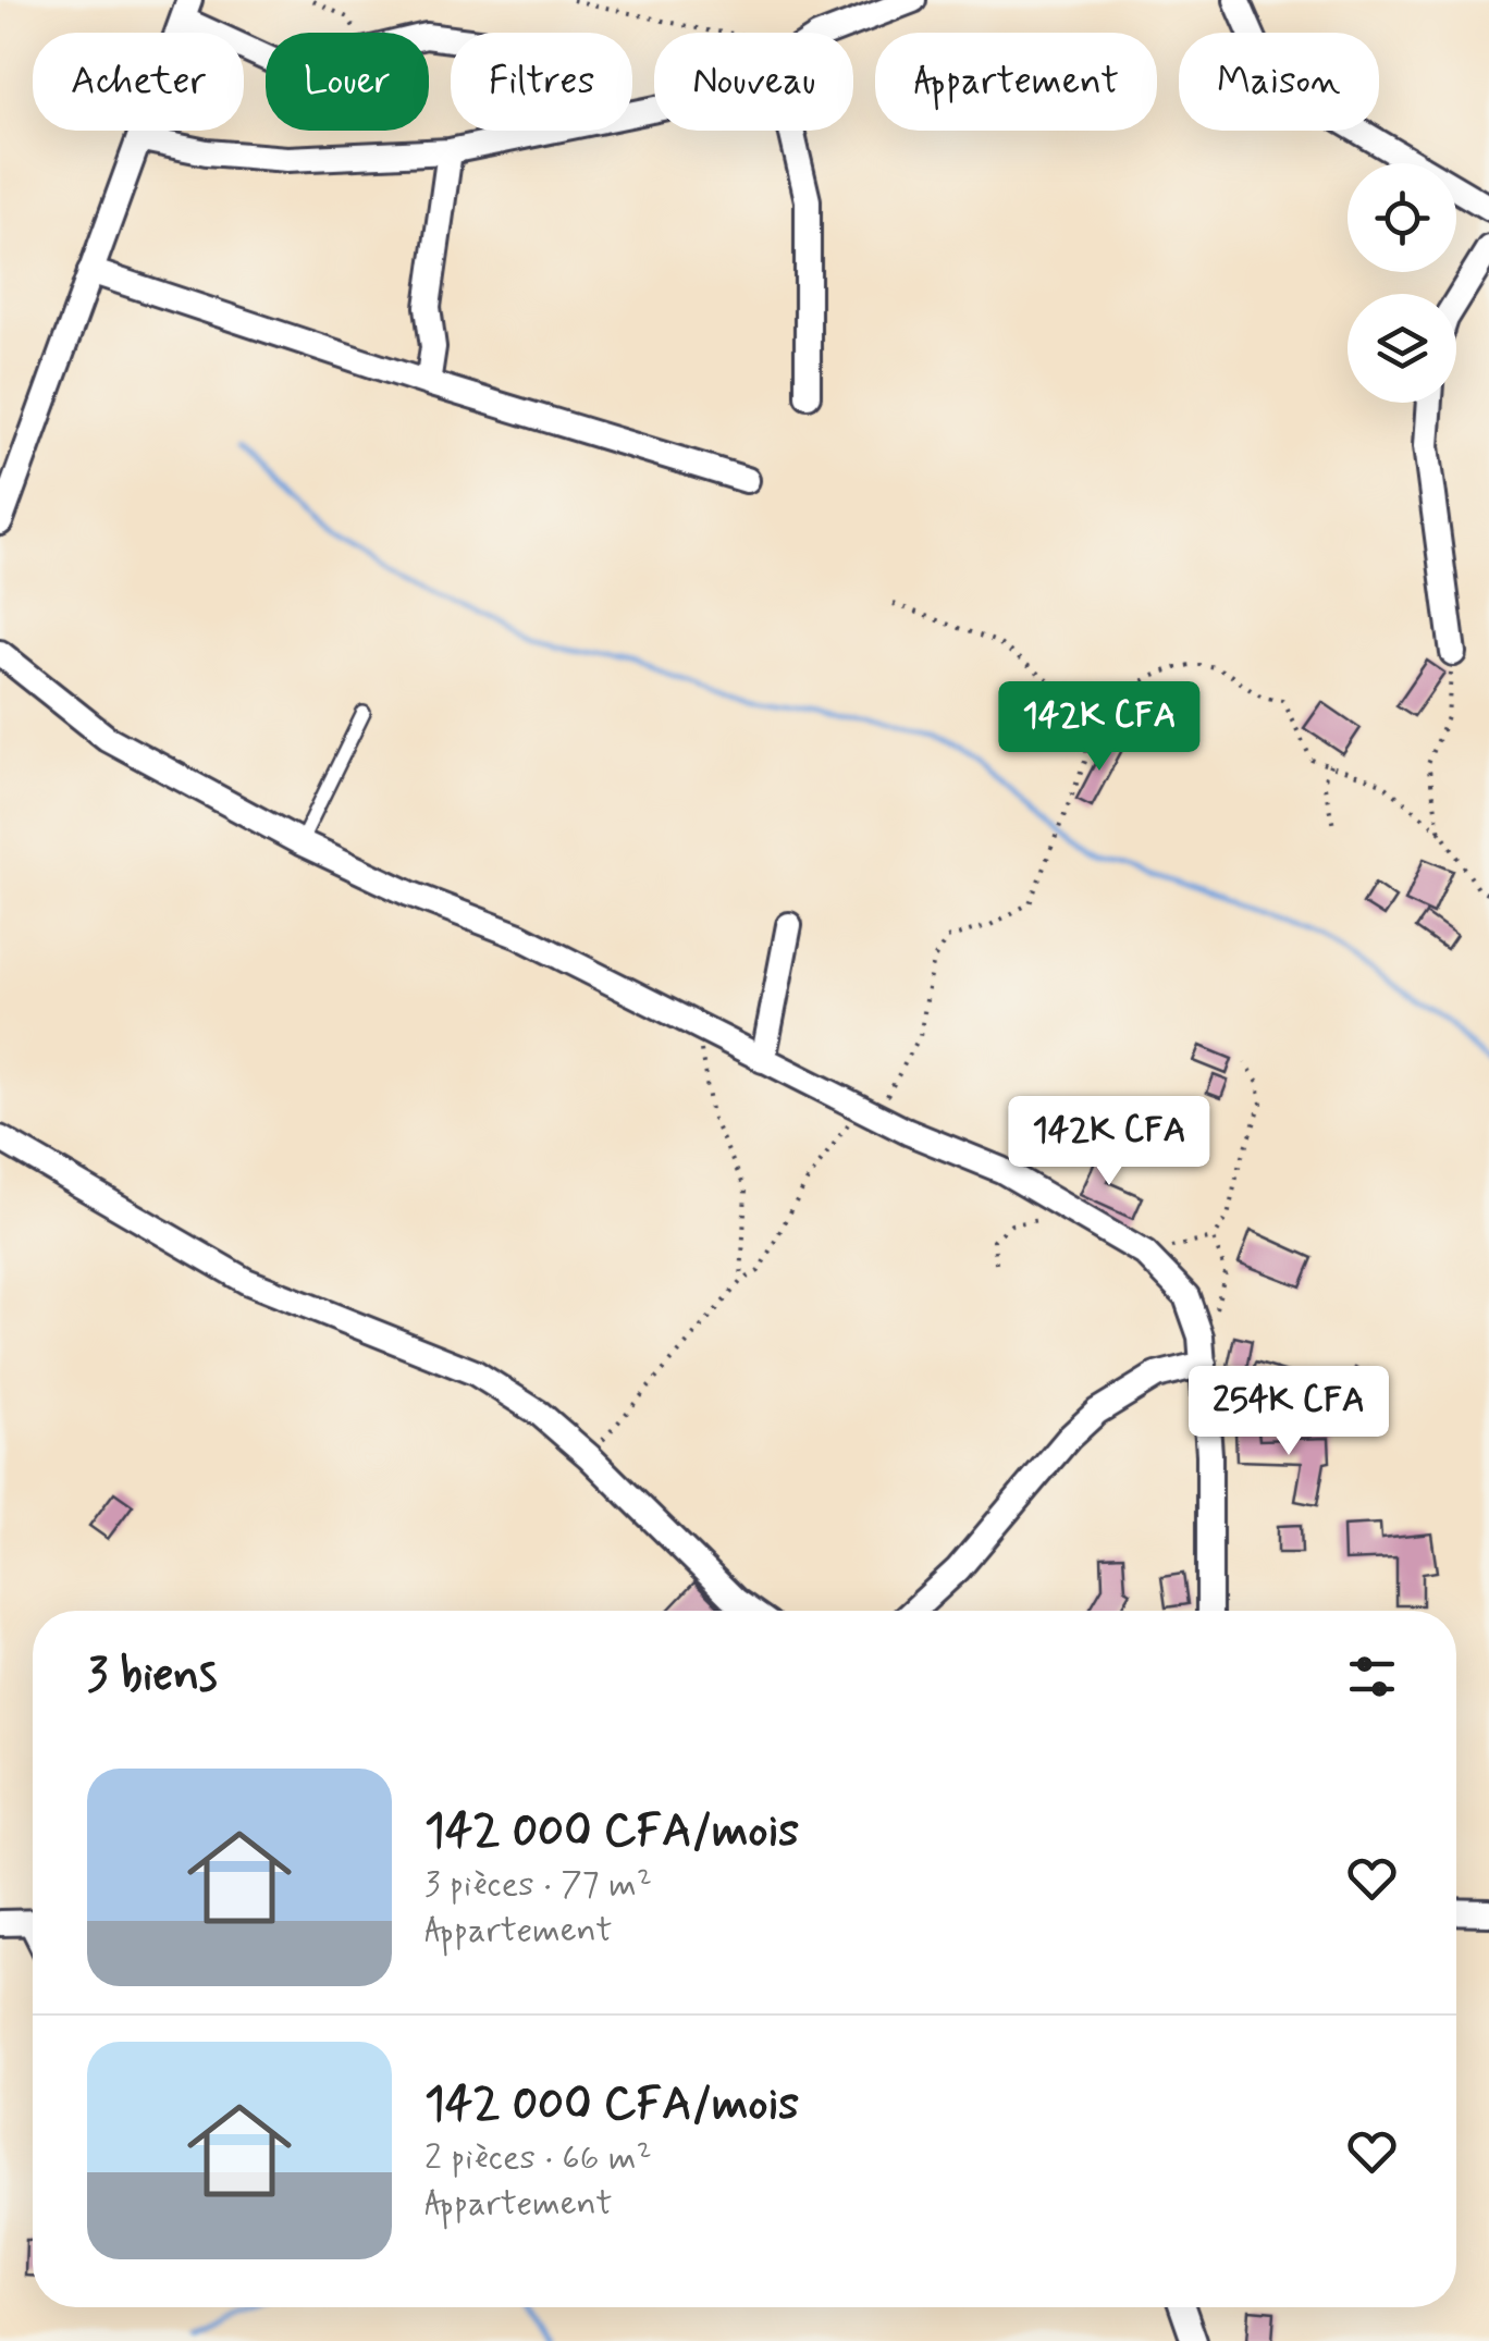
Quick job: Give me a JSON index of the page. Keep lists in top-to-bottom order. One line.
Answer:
{"page":{"chip":["Acheter","Louer","Filtres","Nouveau","Appartement","Maison"],"price":["142K CFA","142K CFA","254K CFA"],"heading":"3 biens","list":[{"name":"142 000 CFA/mois","note":"3 pièces · 77 m² · Appartement"},{"name":"142 000 CFA/mois","note":"2 pièces · 66 m² · Appartement"}]}}
